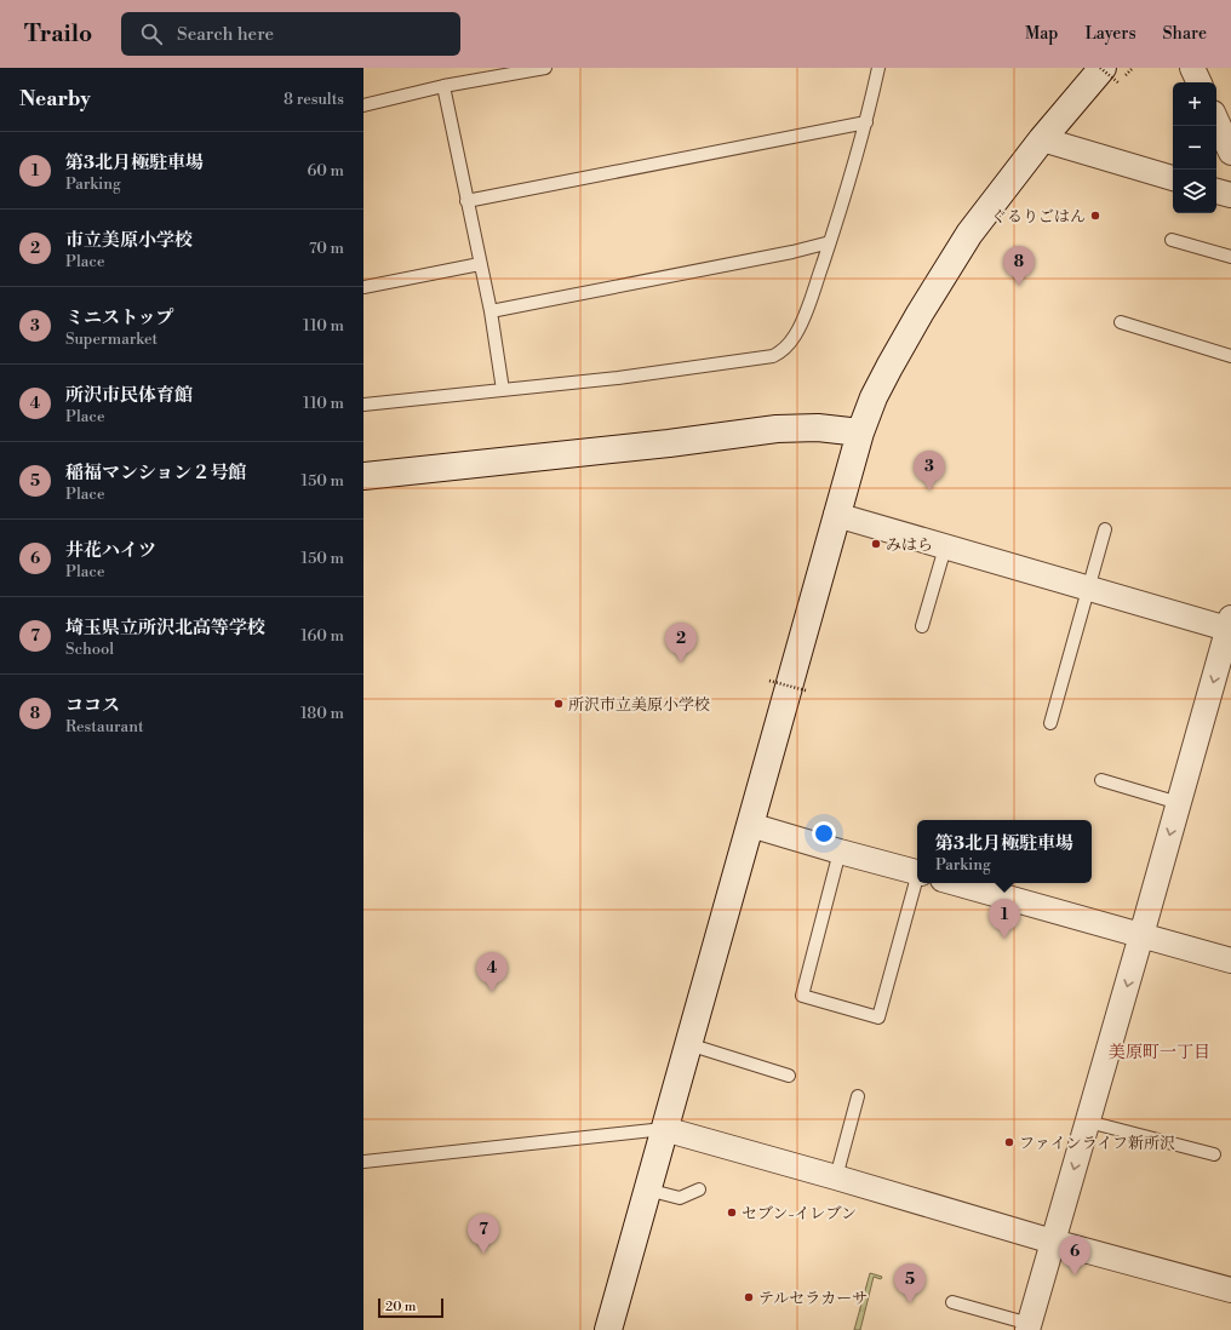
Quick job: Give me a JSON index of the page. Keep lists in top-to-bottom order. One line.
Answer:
{"districts":["美原町一丁目"],"places":["ぐるりごはん","みはら","所沢市立美原小学校","ファインライフ新所沢","セブン-イレブン","テルセラカーサ"],"scale_bar":"20 m","page":{"header":"Trailo","search":"Search here","nav":["Map","Layers","Share"],"heading":["Nearby","8 results"],"map_buttons":["+","−"],"list":[{"mark":"1","name":"第3北月極駐車場","note":"Parking","value":"60 m"},{"mark":"2","name":"市立美原小学校","note":"Place","value":"70 m"},{"mark":"3","name":"ミニストップ","note":"Supermarket","value":"110 m"},{"mark":"4","name":"所沢市民体育館","note":"Place","value":"110 m"},{"mark":"5","name":"稲福マンション２号館","note":"Place","value":"150 m"},{"mark":"6","name":"井花ハイツ","note":"Place","value":"150 m"},{"mark":"7","name":"埼玉県立所沢北高等学校","note":"School","value":"160 m"},{"mark":"8","name":"ココス","note":"Restaurant","value":"180 m"}],"pins":["8","3","2","1","4","7","6","5"],"popup":["第3北月極駐車場","Parking"],"scale":"20 m"}}
